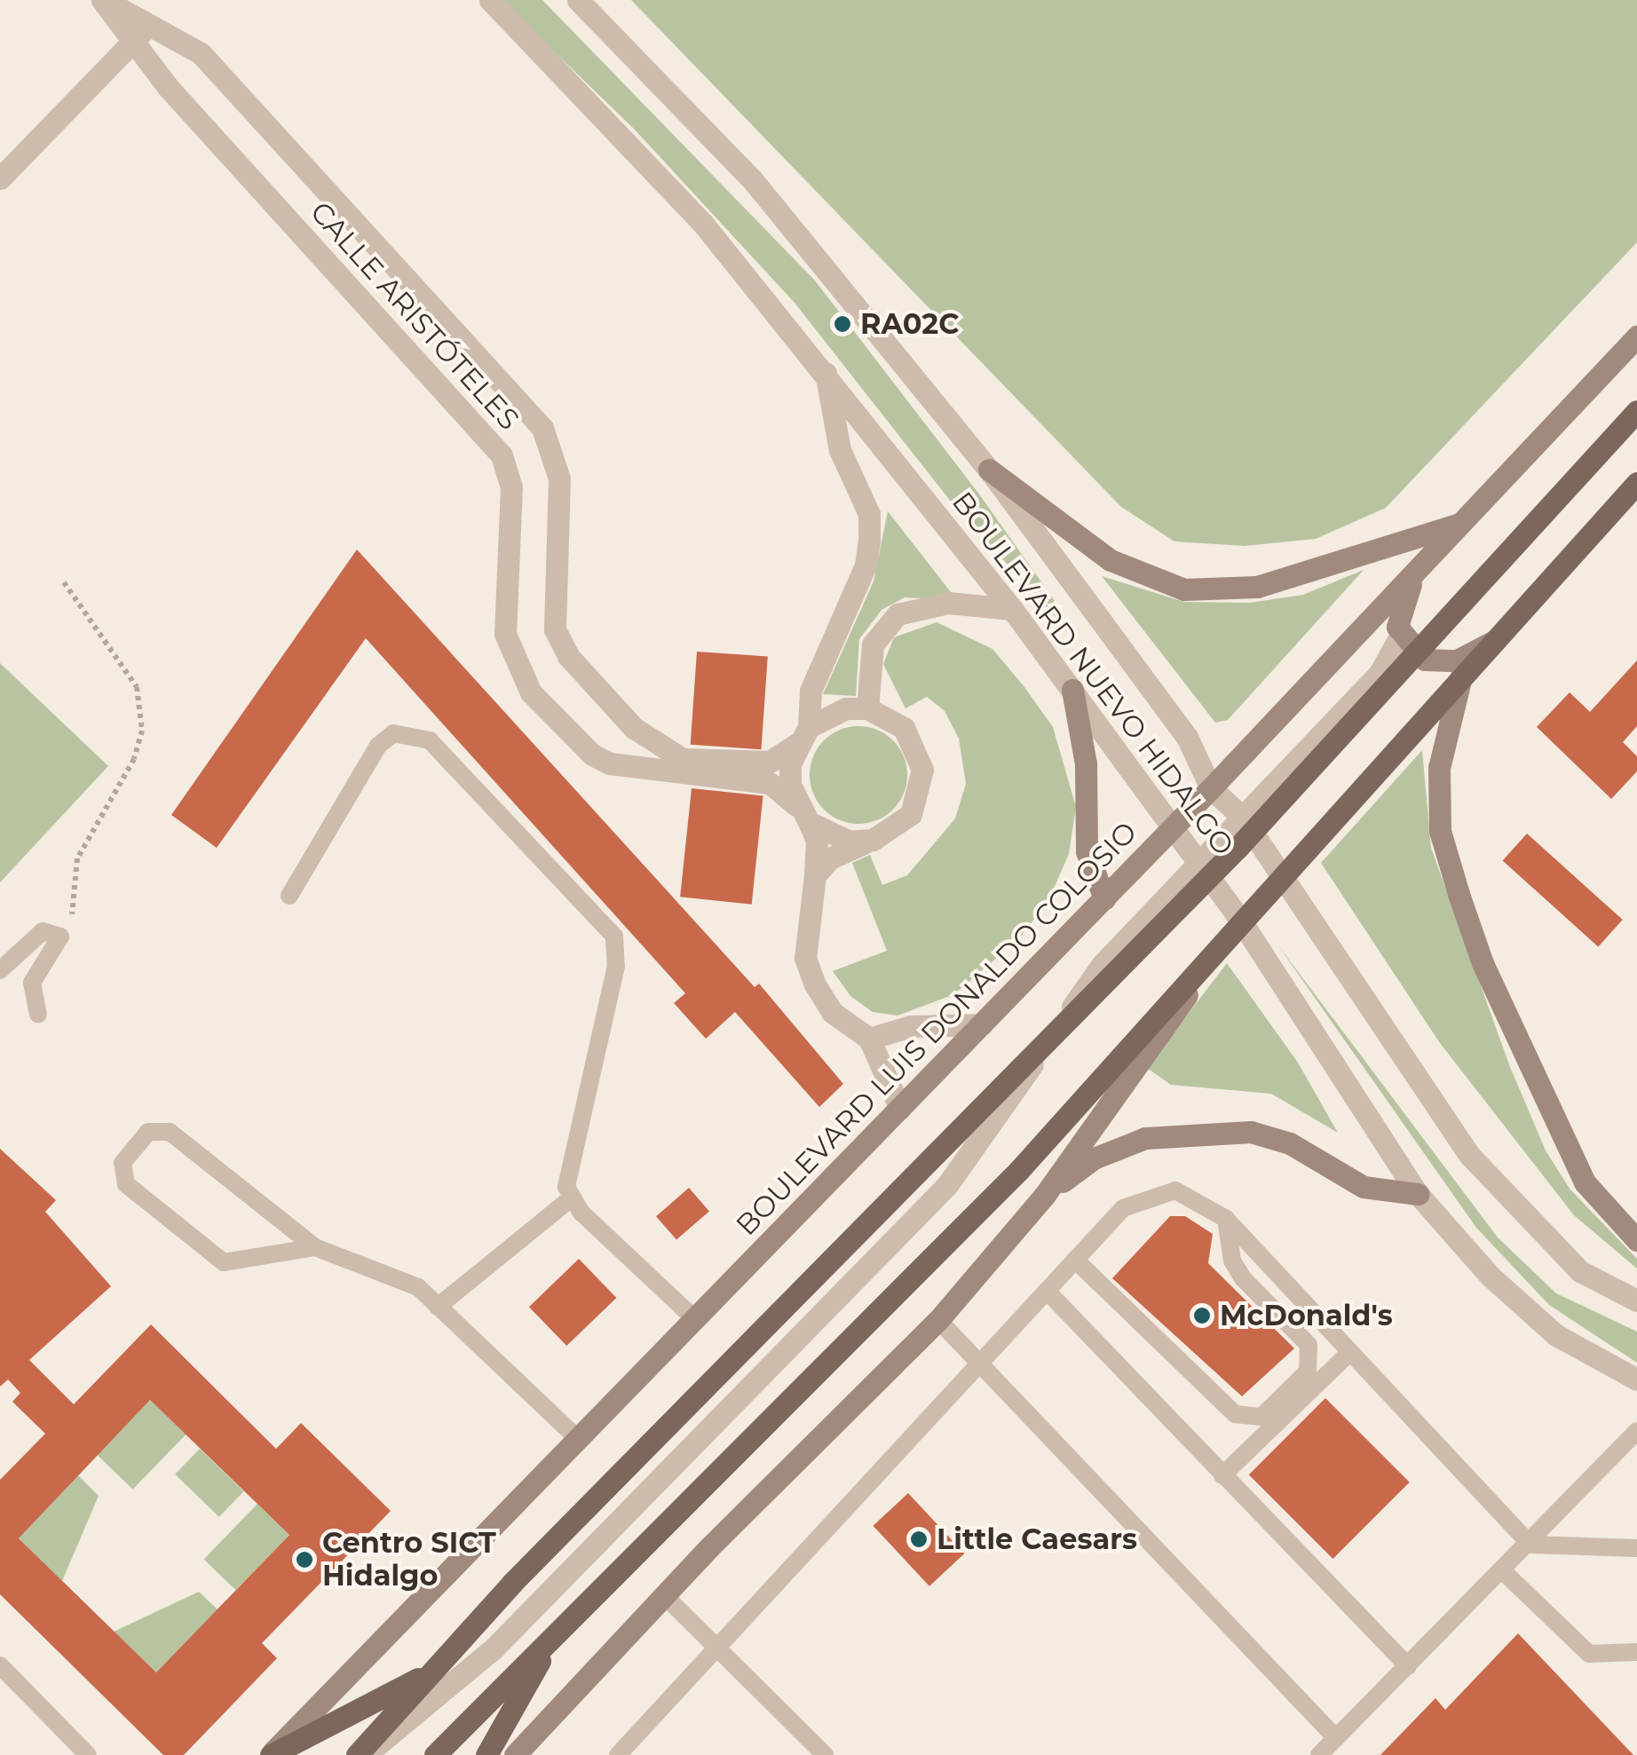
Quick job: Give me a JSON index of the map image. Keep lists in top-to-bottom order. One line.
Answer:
{"streets":{"main road":["BOULEVARD LUIS DONALDO COLOSIO"],"street":["CALLE ARISTÓTELES","BOULEVARD NUEVO HIDALGO"]},"crossings":[["BOULEVARD NUEVO HIDALGO","BOULEVARD LUIS DONALDO COLOSIO"]],"places":["RA02C","McDonald's","Little Caesars","Centro SICT Hidalgo"]}
